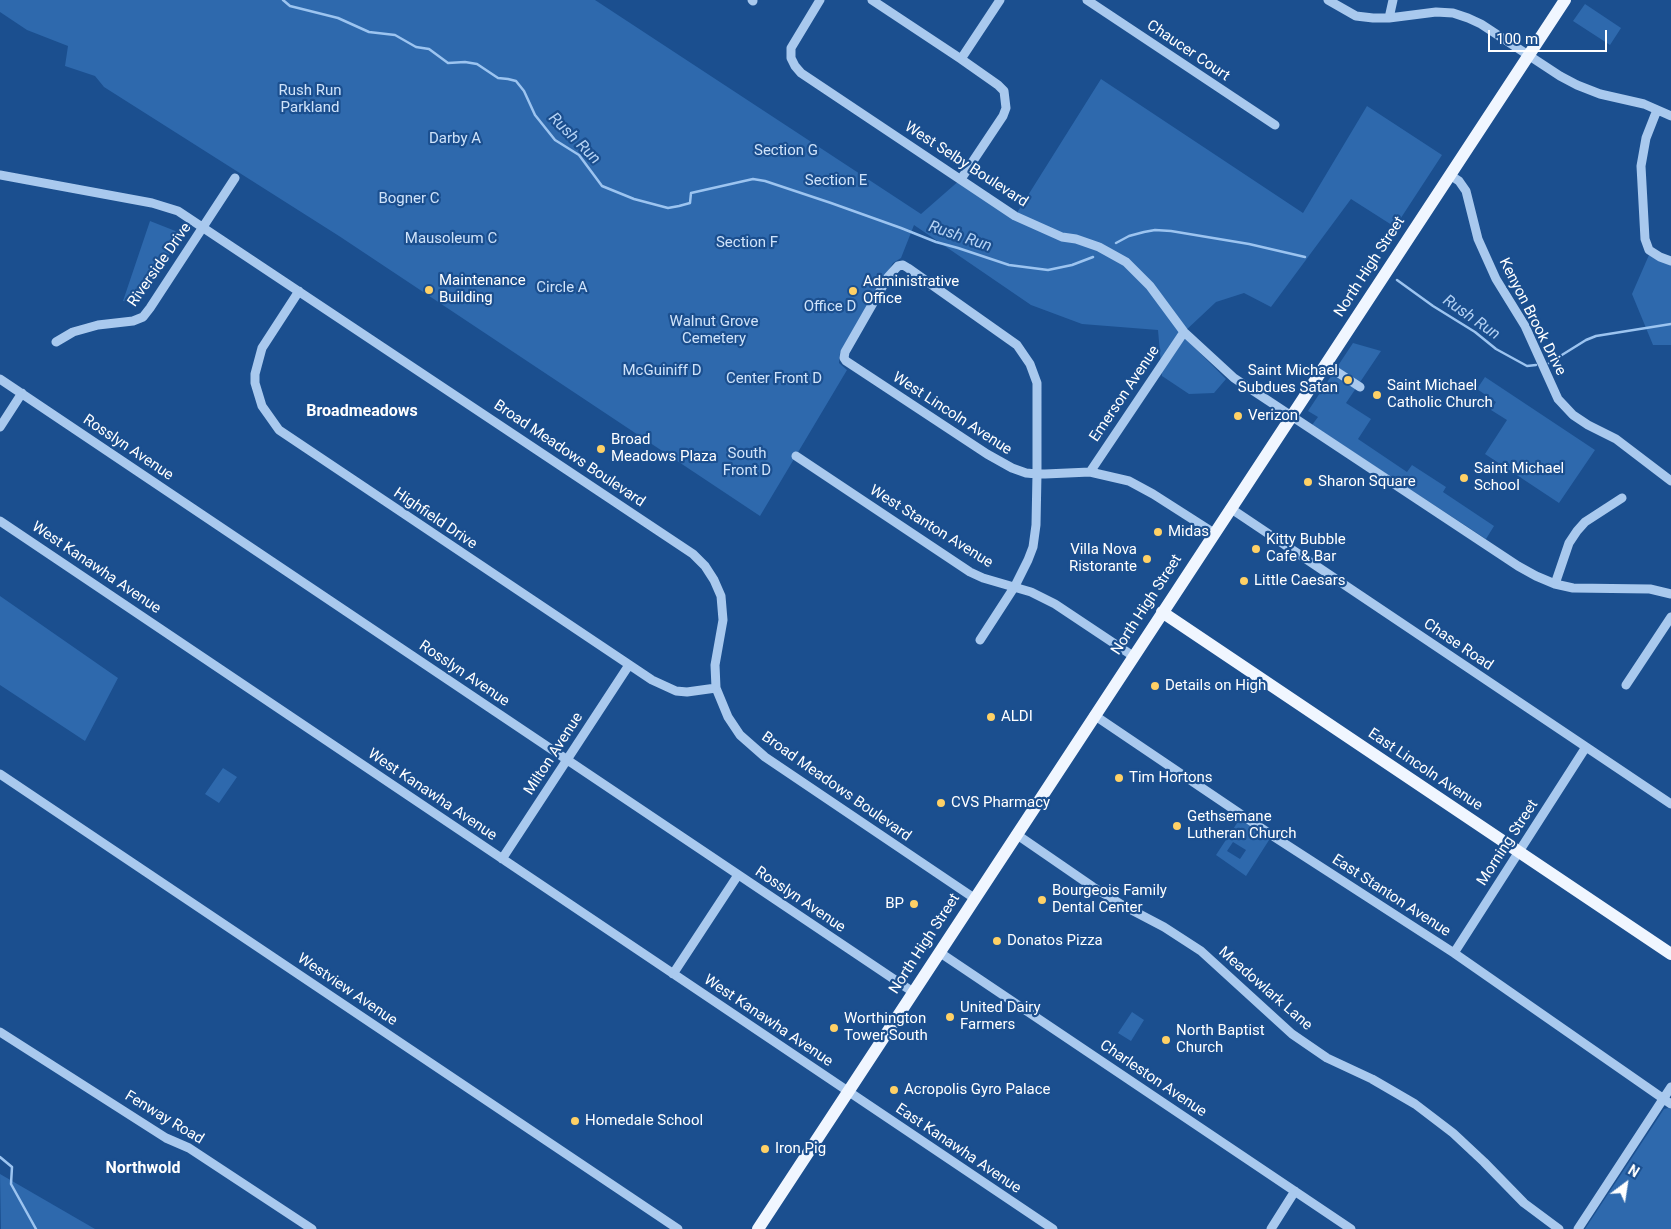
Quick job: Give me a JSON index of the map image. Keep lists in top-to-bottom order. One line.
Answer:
{"streets":{"main road":["North High Street","East Lincoln Avenue"],"street":["Chaucer Court","West Selby Boulevard","Riverside Drive","Kenyon Brook Drive","Emerson Avenue","West Lincoln Avenue","Rosslyn Avenue","Broad Meadows Boulevard","Highfield Drive","West Stanton Avenue","West Kanawha Avenue","Chase Road","Milton Avenue","Morning Street","East Stanton Avenue","Meadowlark Lane","Westview Avenue","Charleston Avenue","Fenway Road","East Kanawha Avenue"]},"crossings":[["West Selby Boulevard","North High Street"],["West Selby Boulevard","Emerson Avenue"],["Riverside Drive","Broad Meadows Boulevard"],["North High Street","Kenyon Brook Drive"],["North High Street","West Lincoln Avenue"],["North High Street","Rosslyn Avenue"],["North High Street","Broad Meadows Boulevard"],["North High Street","West Stanton Avenue"],["North High Street","West Kanawha Avenue"],["North High Street","Chase Road"],["North High Street","East Lincoln Avenue"],["North High Street","East Stanton Avenue"],["North High Street","Meadowlark Lane"],["North High Street","Charleston Avenue"],["North High Street","East Kanawha Avenue"],["Emerson Avenue","West Lincoln Avenue"],["Rosslyn Avenue","Milton Avenue"],["Broad Meadows Boulevard","Highfield Drive"],["Highfield Drive","Milton Avenue"],["West Kanawha Avenue","Milton Avenue"],["West Kanawha Avenue","East Kanawha Avenue"],["Chase Road","Morning Street"],["East Lincoln Avenue","Morning Street"],["Morning Street","East Stanton Avenue"]],"districts":["Broadmeadows","Northwold"],"water":["Rush Run"],"parks":["Rush Run Parkland","Darby A","Section G","Section E","Bogner C","Mausoleum C","Section F","Circle A","Office D","Walnut Grove Cemetery","McGuiniff D","Center Front D","South Front D"],"places":["Maintenance Building","Administrative Office","Saint Michael Subdues Satan","Saint Michael Catholic Church","Verizon","Broad Meadows Plaza","Saint Michael School","Sharon Square","Midas","Kitty Bubble Cafe & Bar","Villa Nova Ristorante","Little Caesars","Details on High","ALDI","Tim Hortons","CVS Pharmacy","Gethsemane Lutheran Church","Bourgeois Family Dental Center","BP","Donatos Pizza","United Dairy Farmers","Worthington Tower South","North Baptist Church","Acropolis Gyro Palace","Homedale School","Iron Pig"],"scale_bar":"100 m","north":"top right"}
